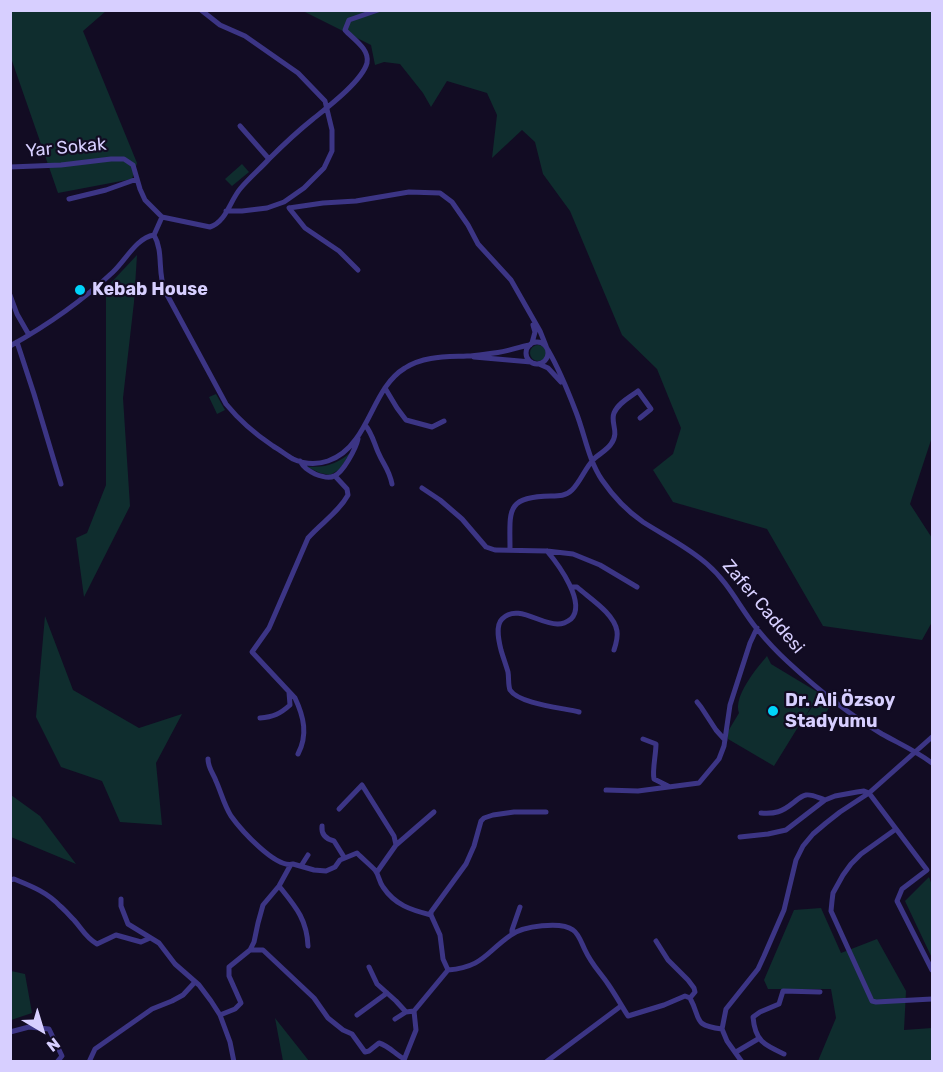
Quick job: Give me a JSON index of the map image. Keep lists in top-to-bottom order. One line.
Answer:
{"streets":{"street":["Yar Sokak","Zafer Caddesi"]},"places":["Kebab House","Dr. Ali Özsoy Stadyumu"],"north":"bottom right"}
